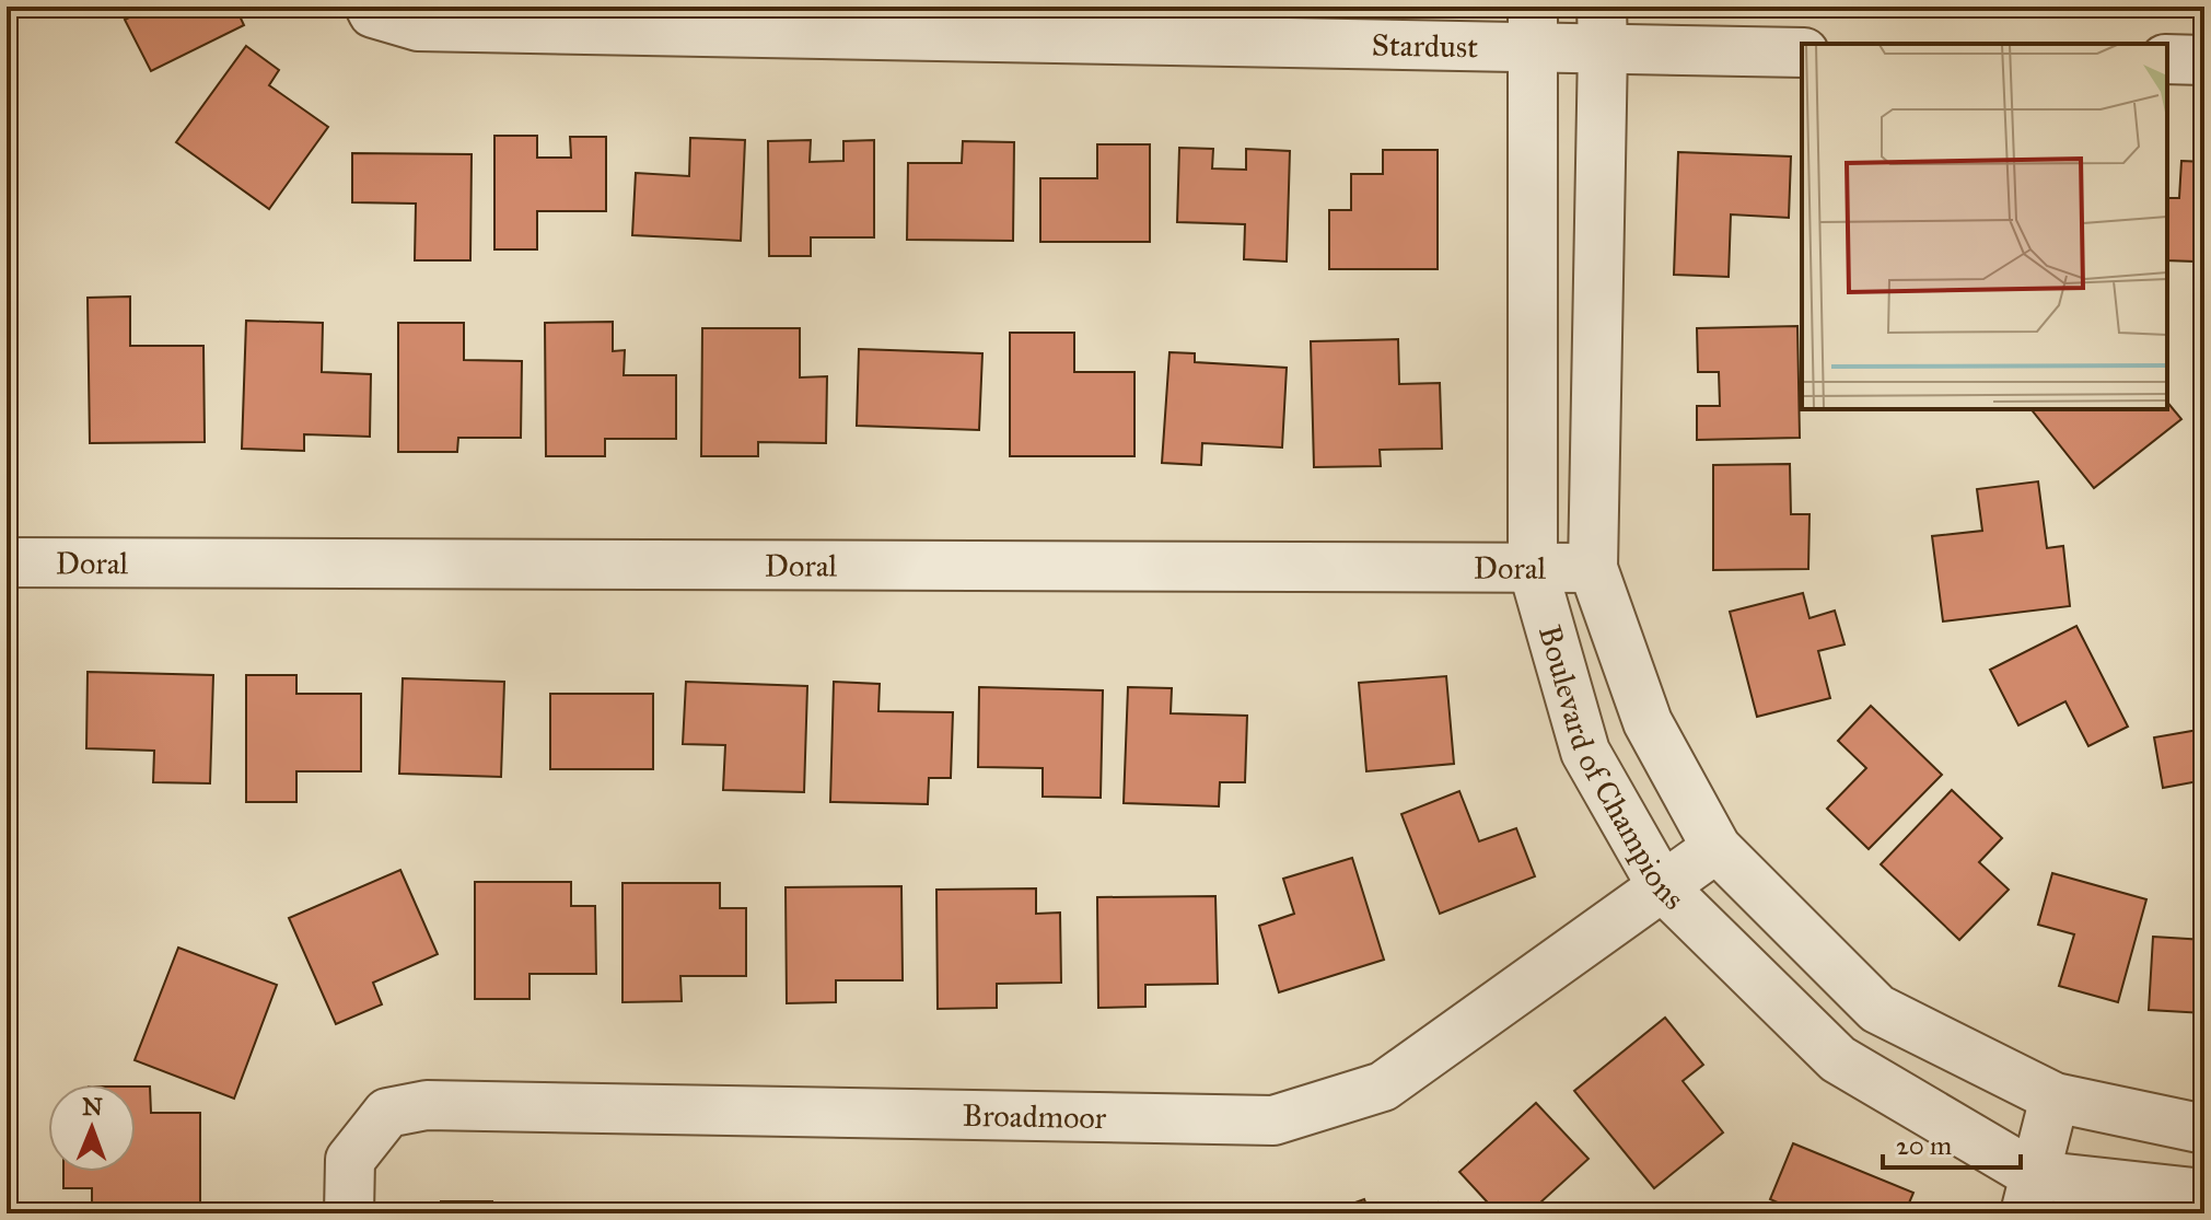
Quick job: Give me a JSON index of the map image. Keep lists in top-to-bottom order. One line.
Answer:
{"streets":{"street":["Stardust","Doral","Boulevard of Champions","Broadmoor"]},"crossings":[["Stardust","Boulevard of Champions"],["Doral","Boulevard of Champions"],["Boulevard of Champions","Broadmoor"]],"scale_bar":"20 m","north":"top"}
